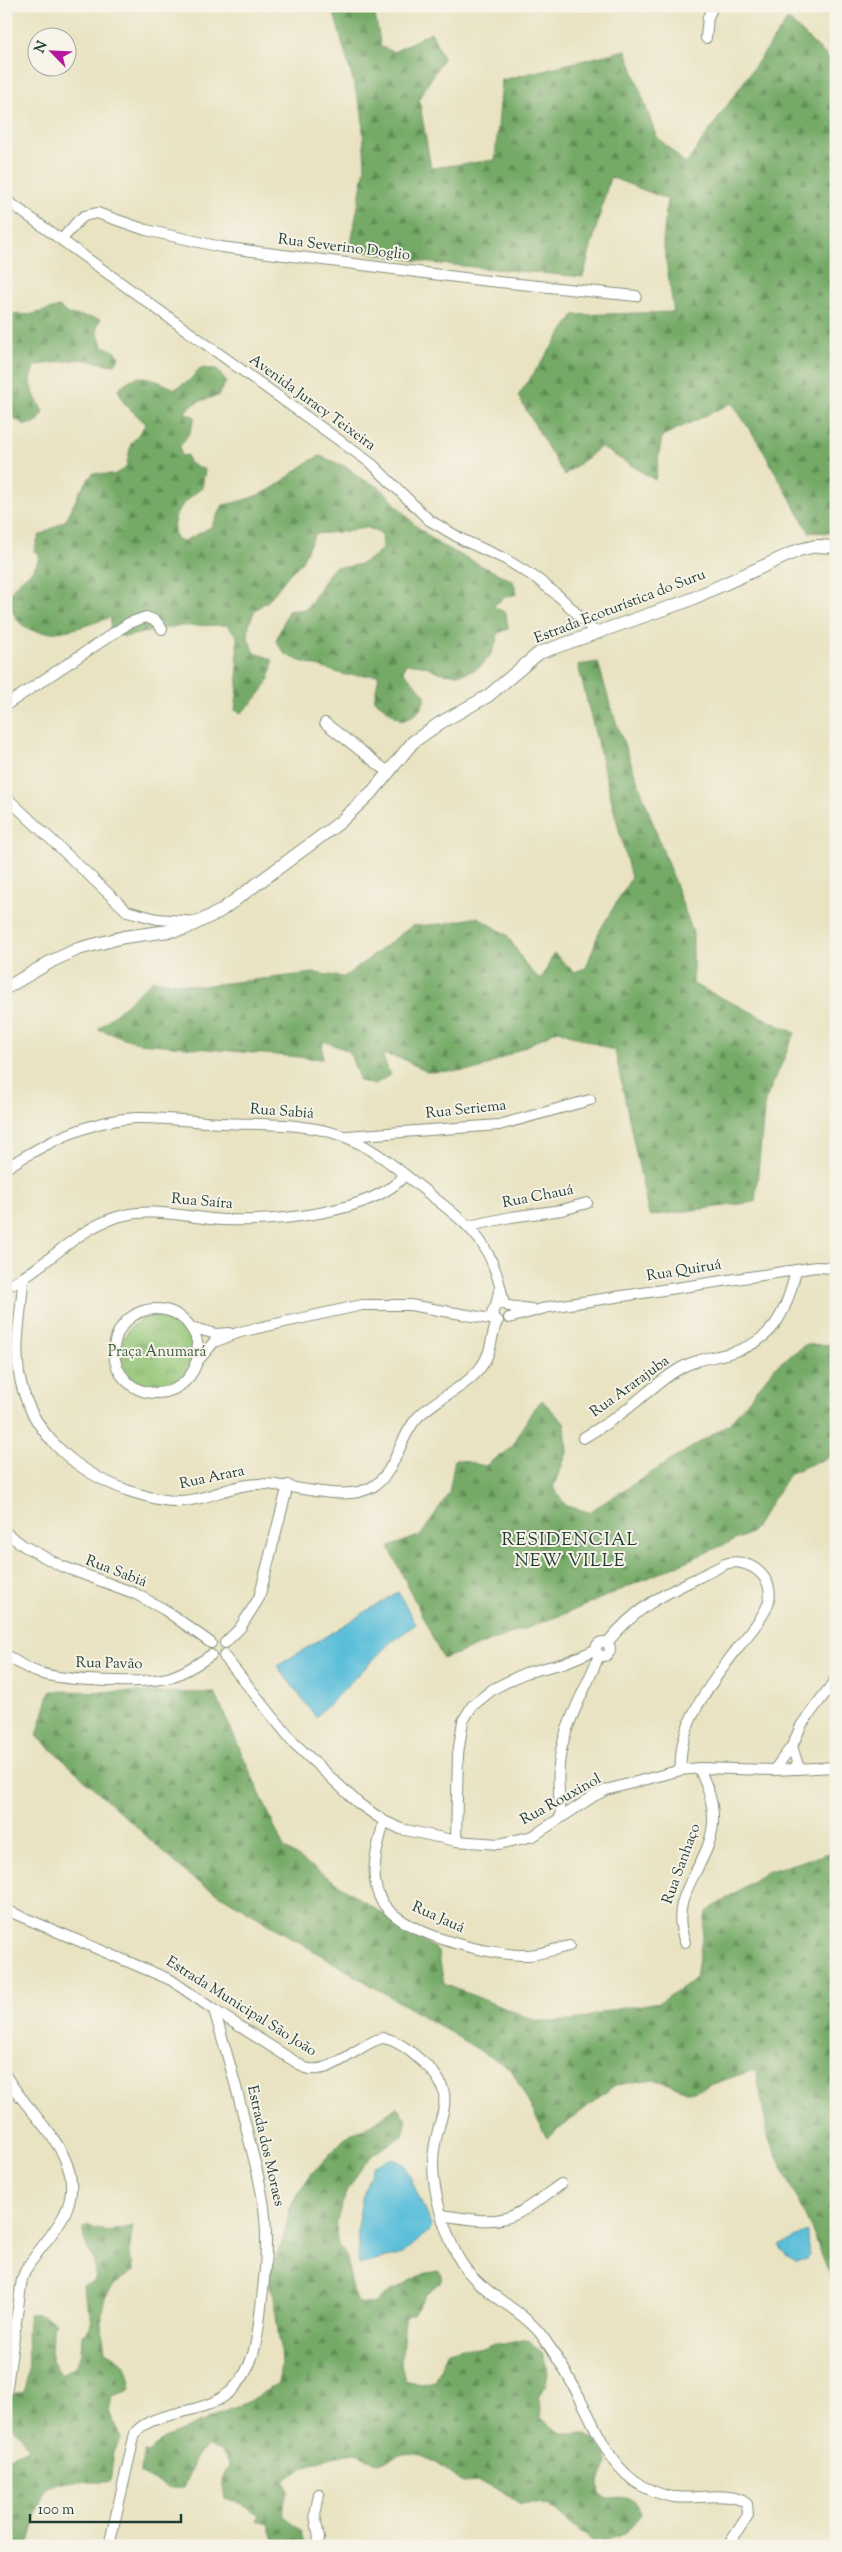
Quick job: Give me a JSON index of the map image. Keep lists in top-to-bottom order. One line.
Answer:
{"streets":{"main road":["Estrada Ecoturística do Suru"],"street":["Rua Severino Doglio","Avenida Juracy Teixeira","Rua Seriema","Rua Sabiá","Rua Chauá","Rua Saíra","Rua Quiruá","Rua Ararajuba","Rua Arara","Rua Pavão","Rua Rouxinol","Rua Sanhaço","Rua Jauá","Estrada Municipal São João","Estrada dos Moraes"]},"crossings":[["Rua Severino Doglio","Avenida Juracy Teixeira"],["Avenida Juracy Teixeira","Estrada Ecoturística do Suru"],["Rua Seriema","Rua Sabiá"],["Rua Sabiá","Rua Chauá"],["Rua Sabiá","Rua Saíra"],["Rua Sabiá","Rua Quiruá"],["Rua Sabiá","Rua Pavão"],["Rua Sabiá","Rua Rouxinol"],["Rua Saíra","Rua Arara"],["Rua Quiruá","Rua Ararajuba"],["Rua Quiruá","Rua Arara"],["Rua Pavão","Rua Rouxinol"],["Rua Rouxinol","Rua Sanhaço"],["Rua Rouxinol","Rua Jauá"],["Estrada Municipal São João","Estrada dos Moraes"]],"districts":["RESIDENCIAL NEW VILLE"],"parks":["Praça Anumará"],"scale_bar":"100 m","north":"top left"}
